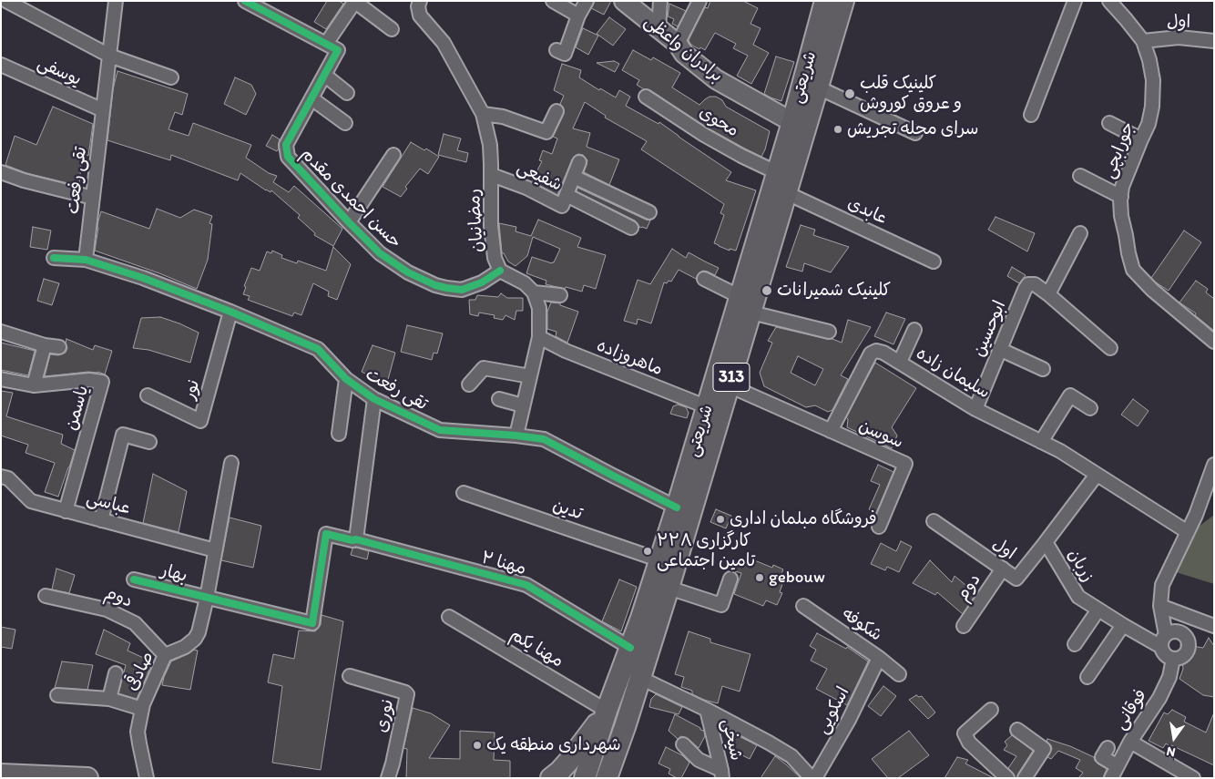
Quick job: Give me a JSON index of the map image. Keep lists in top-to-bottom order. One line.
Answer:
{"streets":{"main road":["برادران واعظی","شریعتی","313"],"street":["اول","یوسفی","محوی","جورابچی","شفیعی","تقی رفعت","حسن احمدی مقدم","عابدی","رمضانیان","ابوحسین","ماهروزاده","سلیمان زاده","نور","یاسمن","سوسن","عباسی","تدین","مهنا ۲","زربان","بهار","دوم","شکوفه","مهنا یکم","صادقی","فوقانی","اسکویی","نوری","شیخی"]},"crossings":[["اول","جورابچی"],["اول","زربان"],["اول","دوم"],["برادران واعظی","شریعتی"],["یوسفی","تقی رفعت"],["شریعتی","محوی"],["شریعتی","تقی رفعت"],["شریعتی","عابدی"],["شریعتی","ماهروزاده"],["شریعتی","تدین"],["شریعتی","مهنا ۲"],["شریعتی","مهنا یکم"],["شفیعی","رمضانیان"],["تقی رفعت","نور"],["حسن احمدی مقدم","رمضانیان"],["ابوحسین","سلیمان زاده"],["سلیمان زاده","سوسن"],["سلیمان زاده","زربان"],["یاسمن","عباسی"],["عباسی","صادقی"],["مهنا ۲","بهار"],["زربان","فوقانی"],["بهار","صادقی"],["دوم","صادقی"],["شکوفه","اسکویی"]],"places":["کلینیک قلب و عروق کوروش","سرای محله تجریش","کلینیک شمیرانات","فروشگاه مبلمان اداری","کارگزاری ٣٣٨ تامین اجتماعی","gebouw","شهرداری منطقه یک"],"north":"bottom"}
